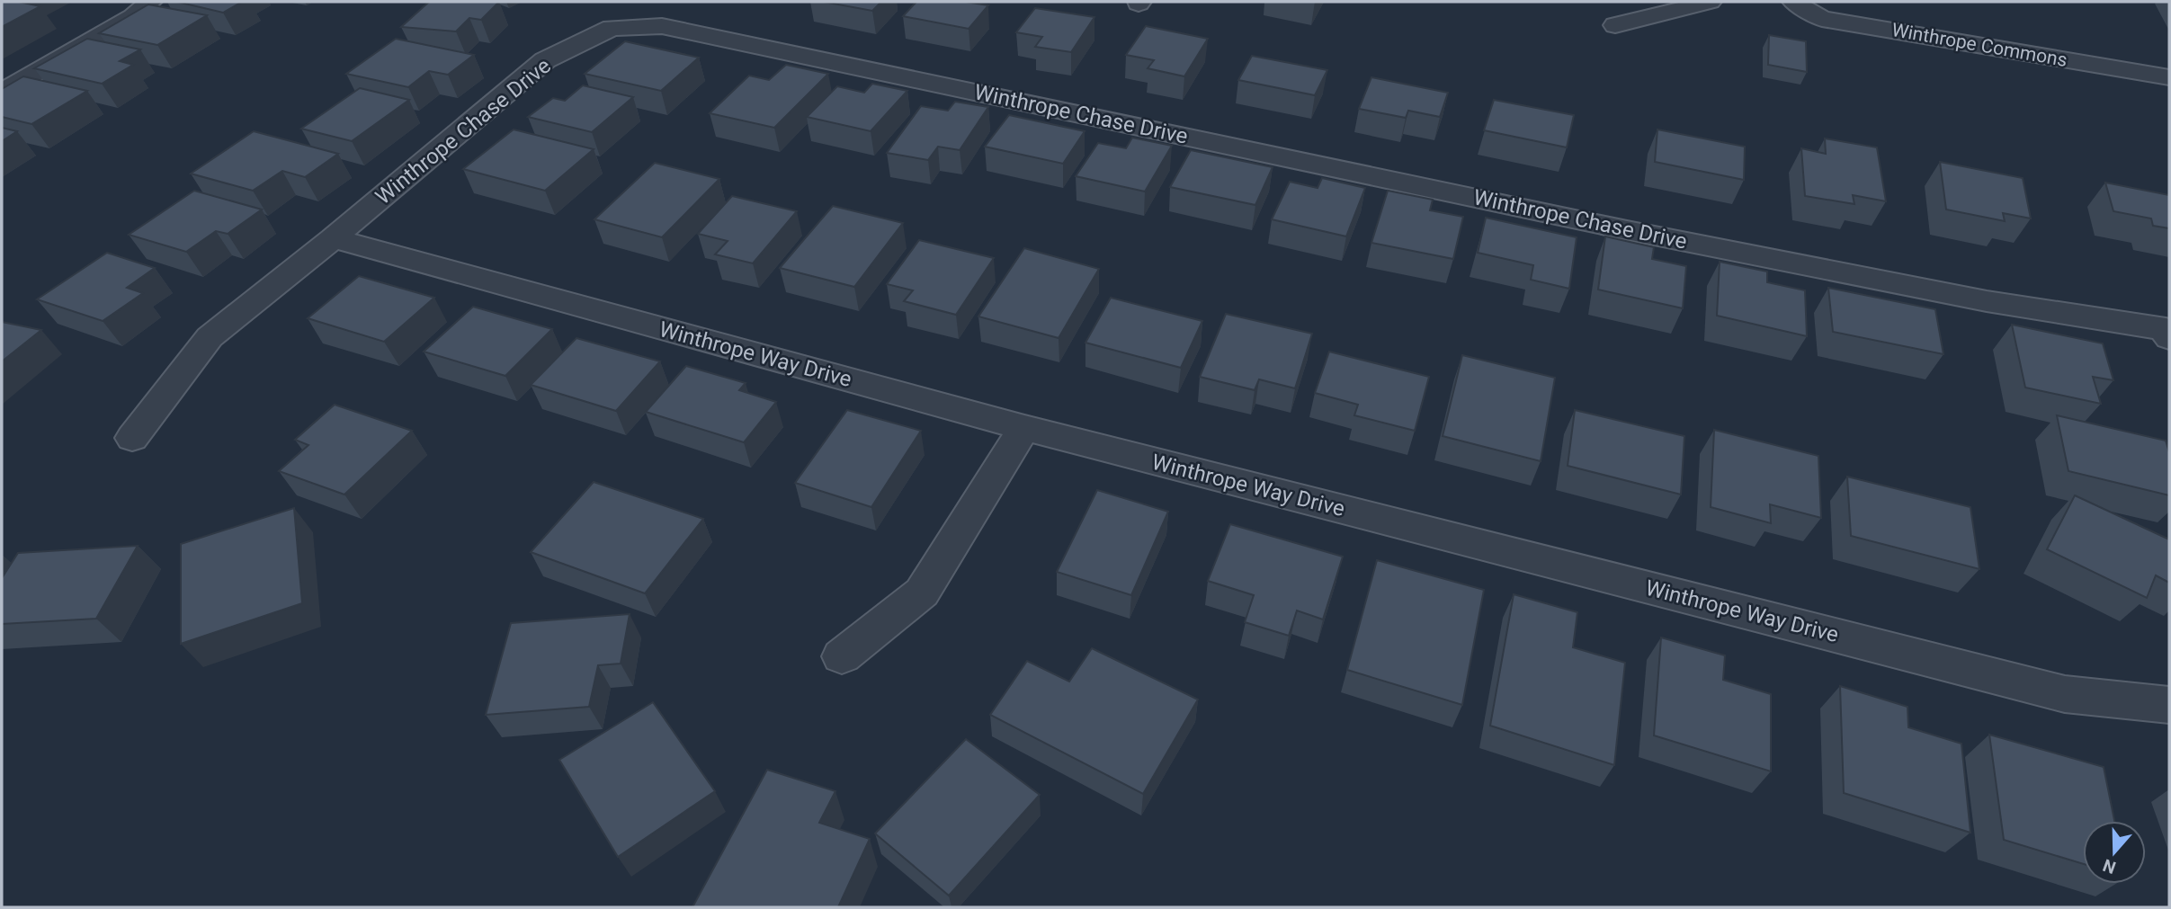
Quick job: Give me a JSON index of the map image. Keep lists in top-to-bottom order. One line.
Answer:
{"streets":{"street":["Winthrope Commons","Winthrope Chase Drive","Winthrope Way Drive"]},"crossings":[["Winthrope Chase Drive","Winthrope Way Drive"]],"north":"bottom"}
